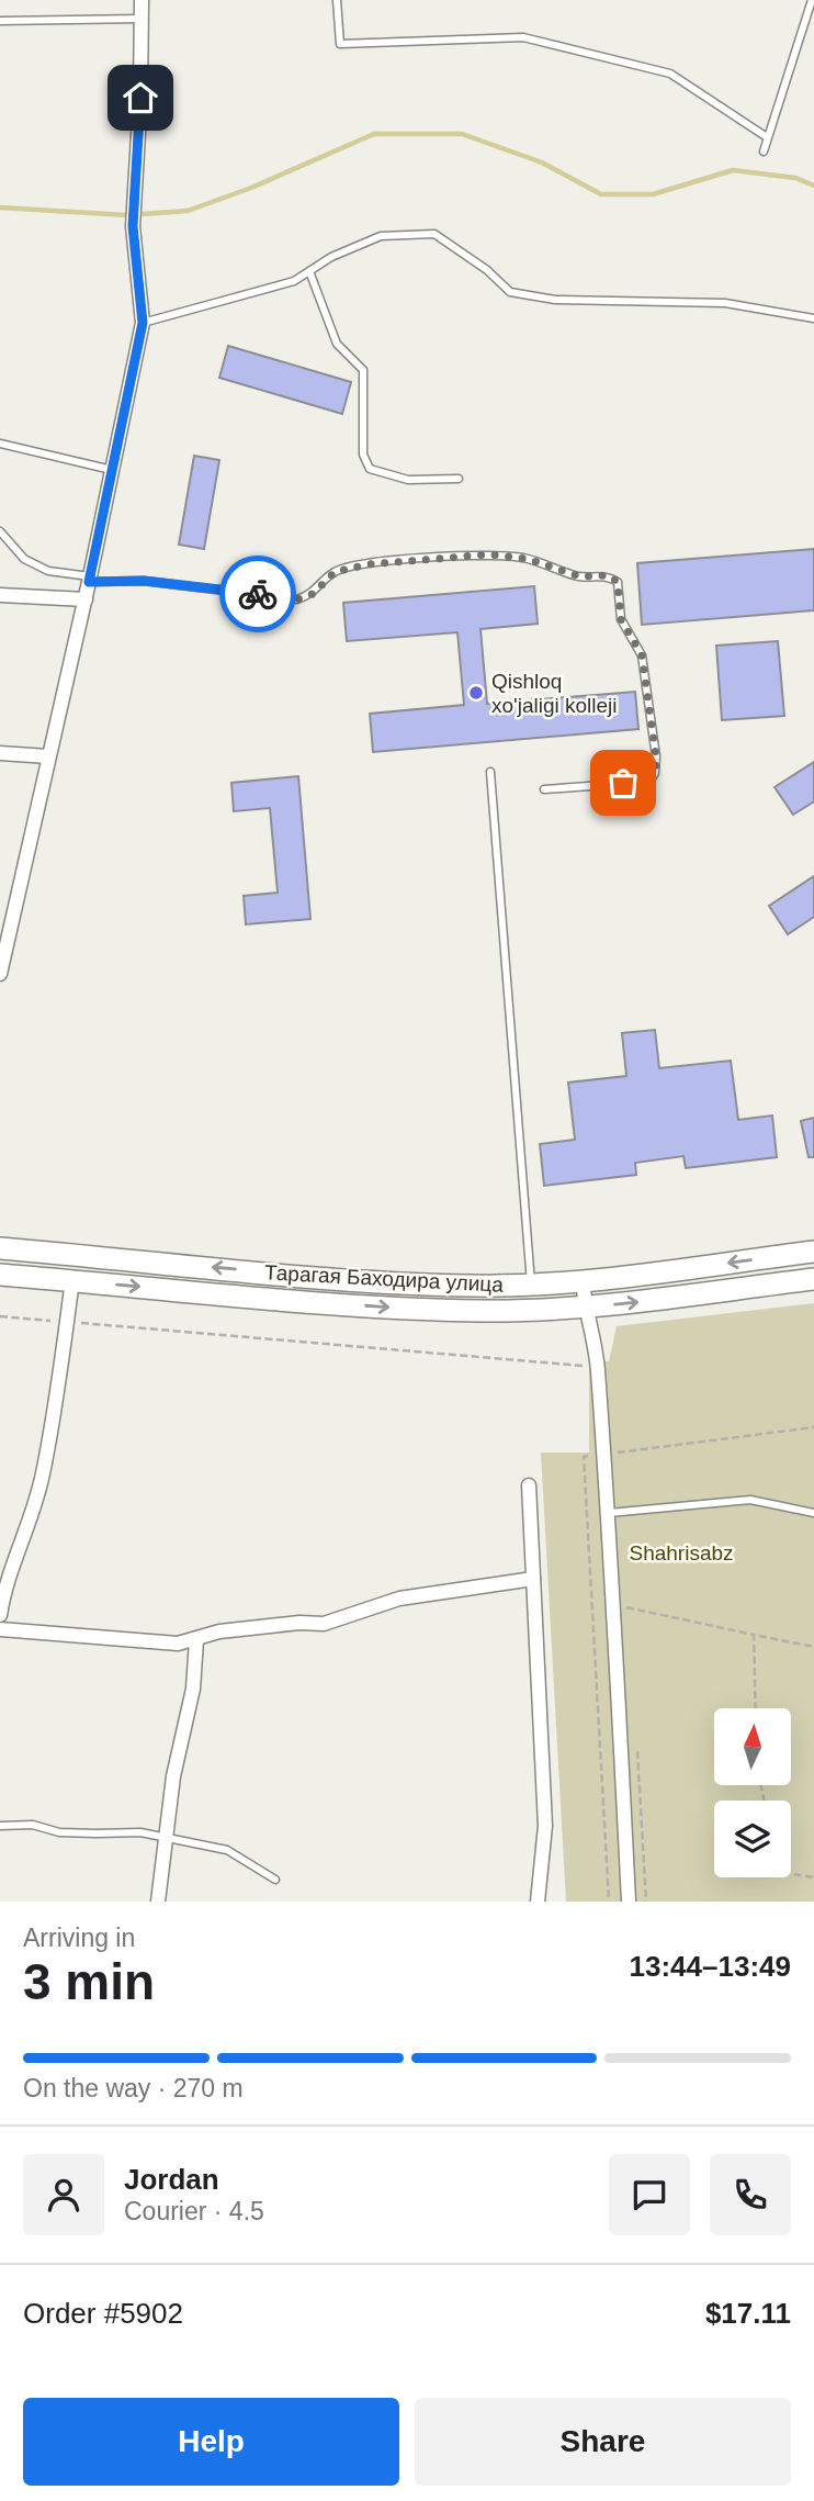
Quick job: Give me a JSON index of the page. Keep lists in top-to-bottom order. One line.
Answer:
{"streets":{"main road":["Тарагая Баходира улица"]},"parks":["Shahrisabz"],"places":["Qishloq xo'jaligi kolleji"],"north":"top","page":{"heading":["3 min","Arriving in","13:44–13:49"],"panel":["Jordan","Courier · 4.5","Order #5902","$17.11"],"bar":"On the way · 270 m","buttons":["Help","Share"]}}
